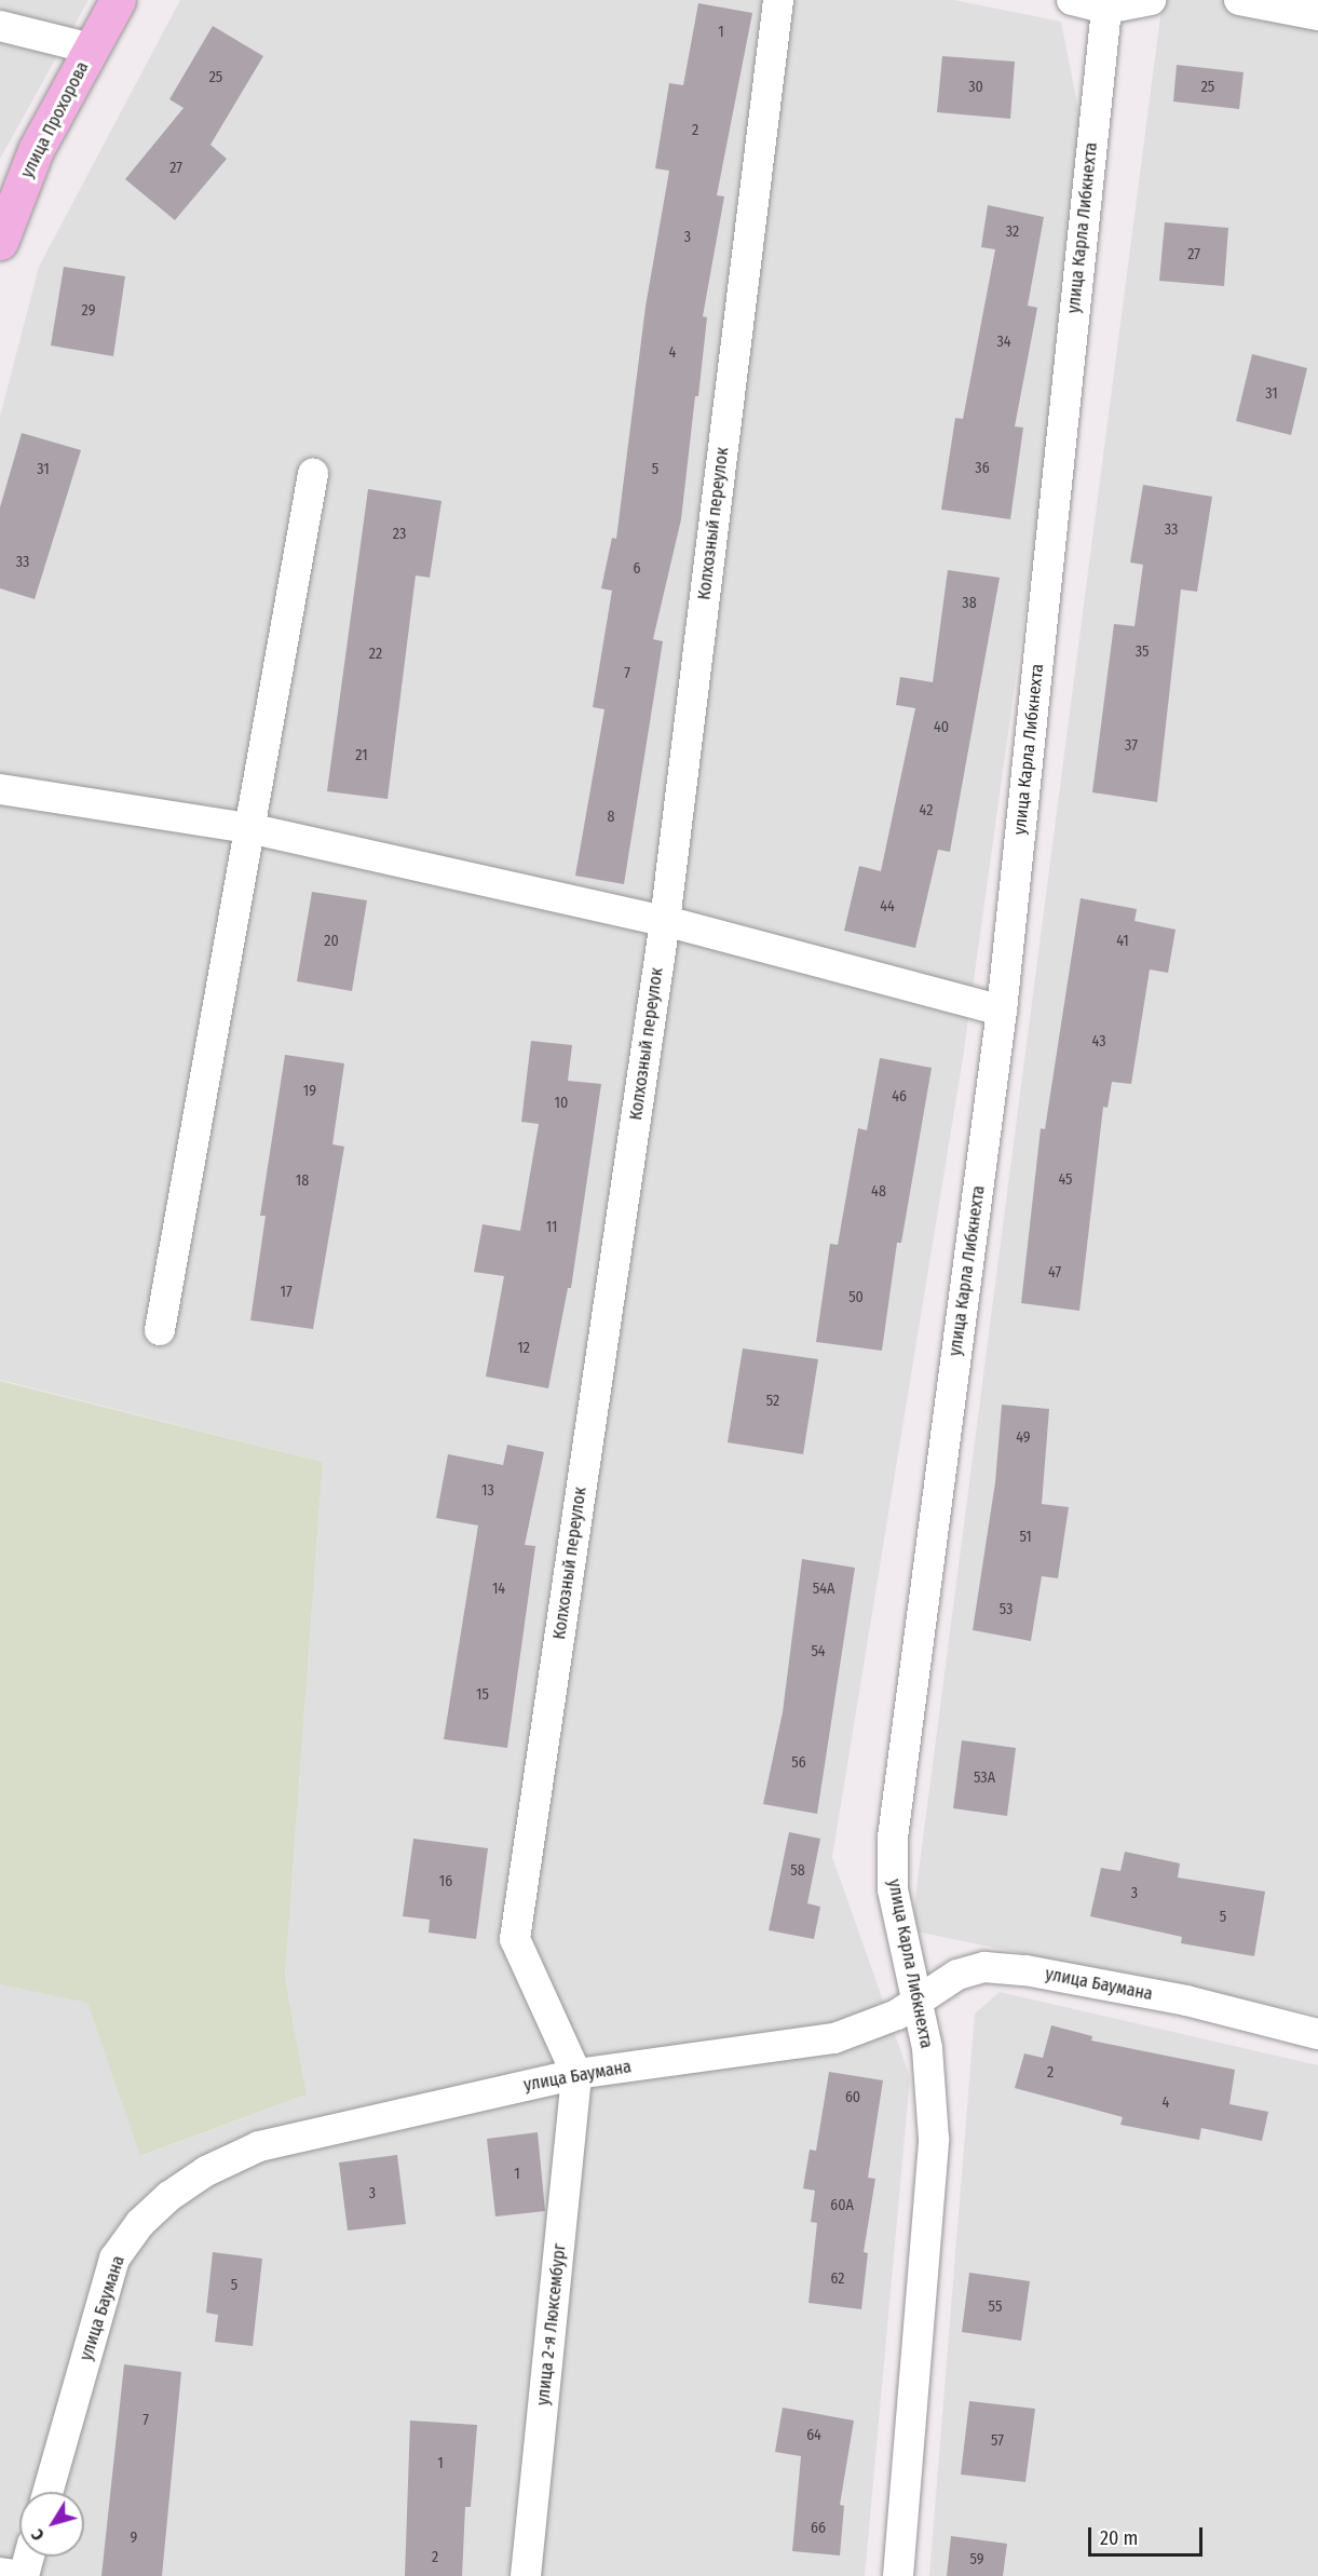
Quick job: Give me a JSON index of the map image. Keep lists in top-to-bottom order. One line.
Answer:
{"streets":{"main road":["улица Прохорова"],"street":["улица Карла Либкнехта","Колхозный переулок","улица Баумана","улица 2-я Люксембург"]},"crossings":[["улица Карла Либкнехта","улица Баумана"],["Колхозный переулок","улица Баумана"],["Колхозный переулок","улица 2-я Люксембург"],["улица Баумана","улица 2-я Люксембург"]],"house_numbers":["1","25","30","25","2","27","32","3","27","29","34","4","31","36","31","5","33","23","33","6","38","35","22","7","40","37","21","42","8","44","20","41","43","19","46","10","45","18","48","11","47","17","50","12","52","49","13","51","14","54А","53","54","15","56","53А","58","16","3","5","2","60","4","1","3","60А","62","5","55","7","64","57","1","66","9","2","59"],"scale_bar":"20 m","north":"bottom left"}
